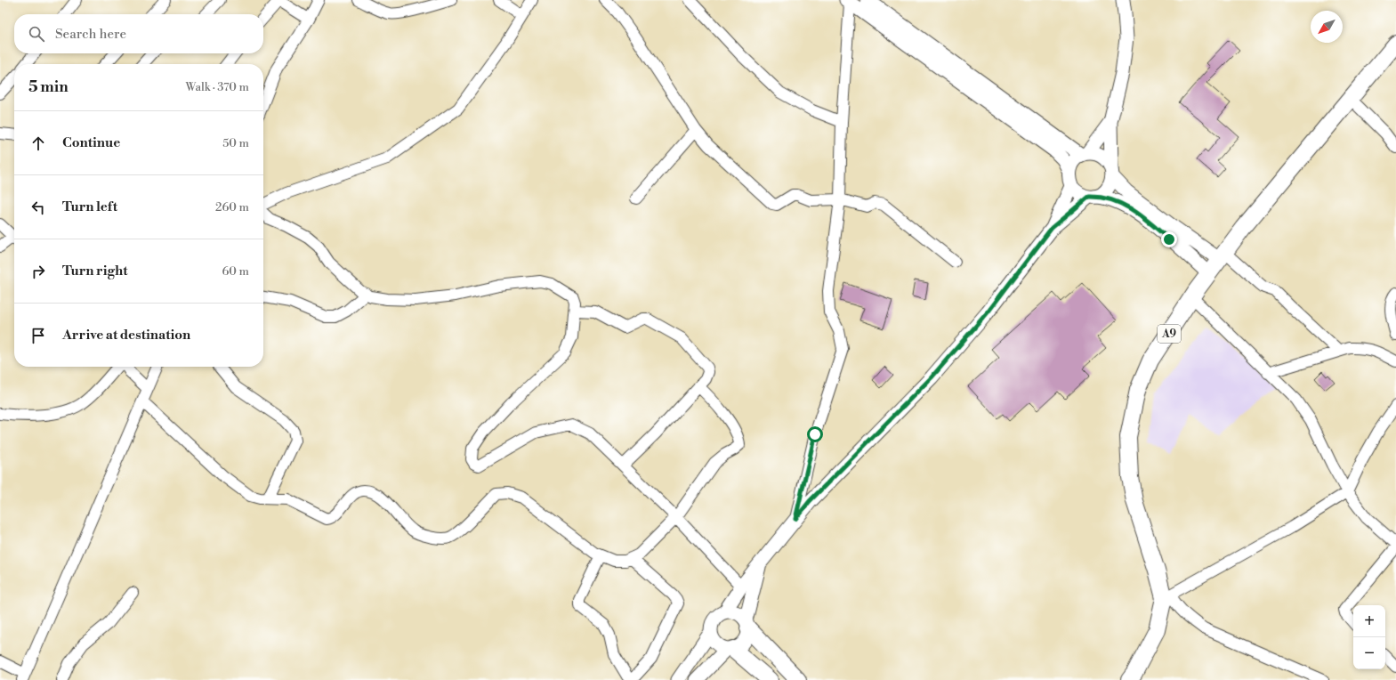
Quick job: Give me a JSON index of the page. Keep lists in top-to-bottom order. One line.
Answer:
{"streets":{"highway":["A9"]},"north":"bottom left","page":{"search":"Search here","heading":["5 min","Walk · 370 m"],"list":[["Continue","50 m"],["Turn left","260 m"],["Turn right","60 m"],"Arrive at destination"],"map_buttons":["+","−"]}}
